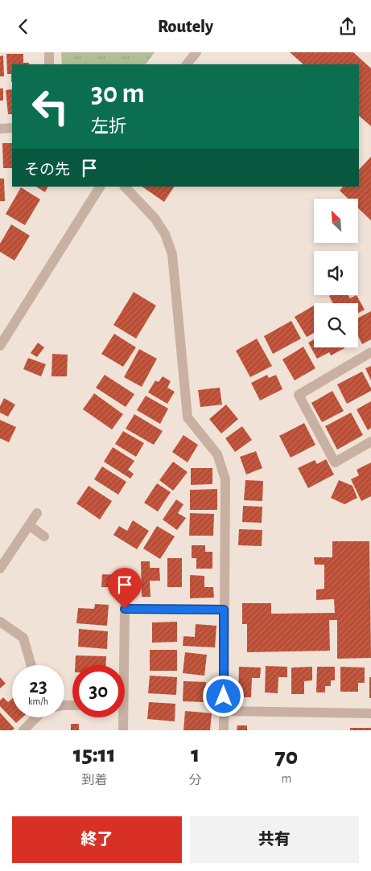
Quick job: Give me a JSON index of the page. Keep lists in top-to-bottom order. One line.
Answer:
{"north":"top left","page":{"header":"Routely","turn":["30 m","左折"],"then":"その先","speed":"23 km/h","limit":"30","eta":["15:11","到着","1","分","70","m"],"buttons":["終了","共有"]}}
